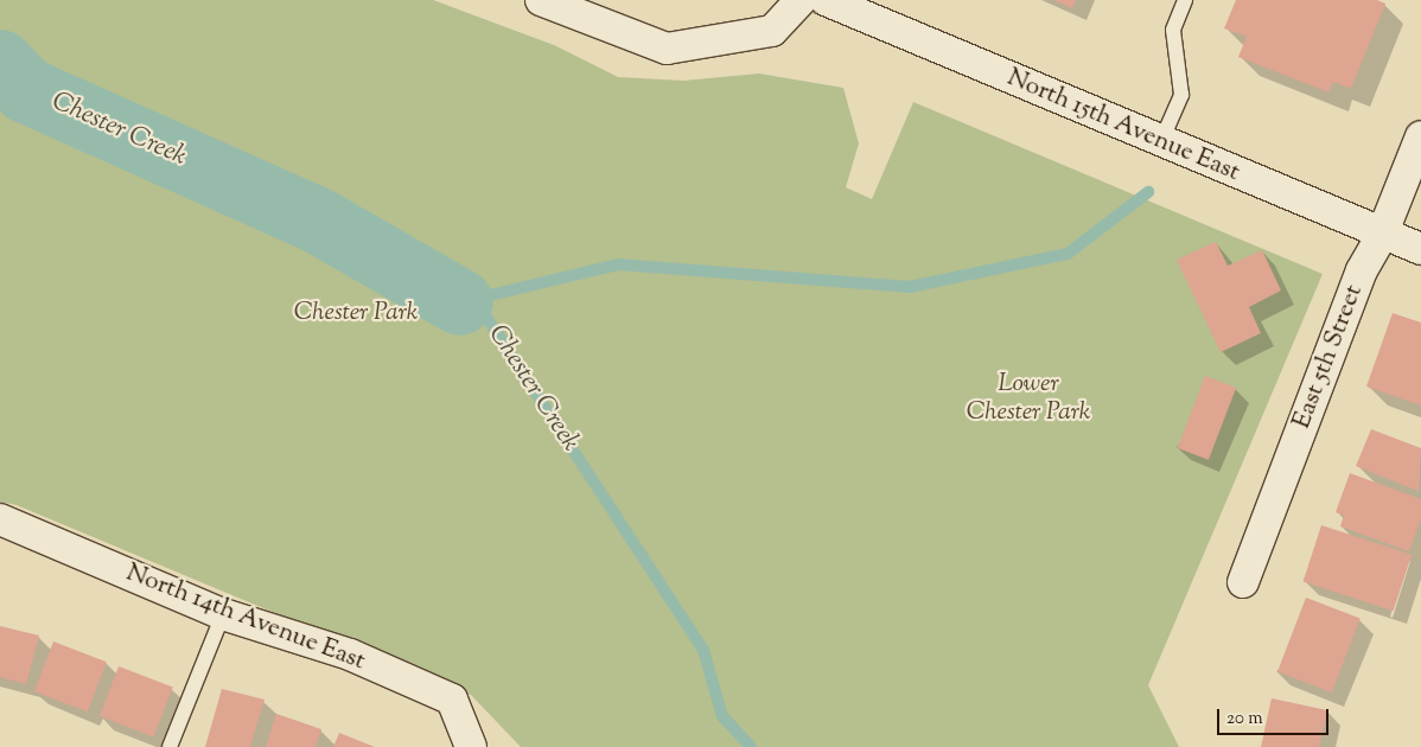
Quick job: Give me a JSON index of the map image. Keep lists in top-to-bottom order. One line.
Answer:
{"streets":{"street":["North 15th Avenue East","East 5th Street","North 14th Avenue East"]},"crossings":[["North 15th Avenue East","East 5th Street"]],"water":["Chester Creek"],"parks":["Chester Park","Lower Chester Park"],"scale_bar":"20 m"}
